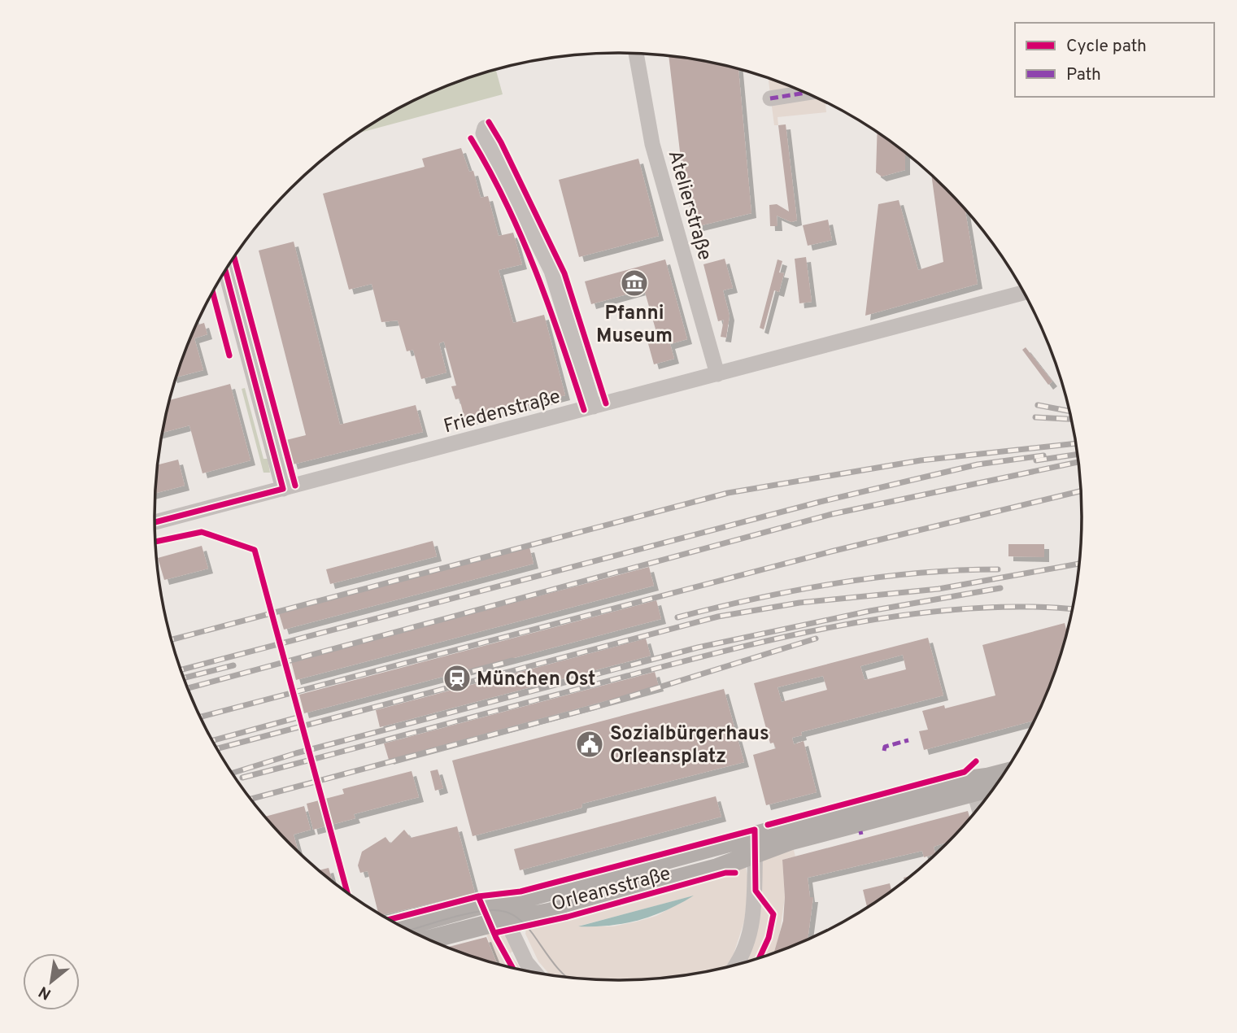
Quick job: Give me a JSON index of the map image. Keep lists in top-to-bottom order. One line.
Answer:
{"streets":{"main road":["Orleansstraße"],"street":["Atelierstraße","Friedenstraße"]},"crossings":[["Atelierstraße","Friedenstraße"]],"places":{"museum":["Pfanni Museum"],"station":["München Ost"],"public building":["Sozialbürgerhaus Orleansplatz"]},"legend":["Cycle path","Path"],"north":"bottom left"}
